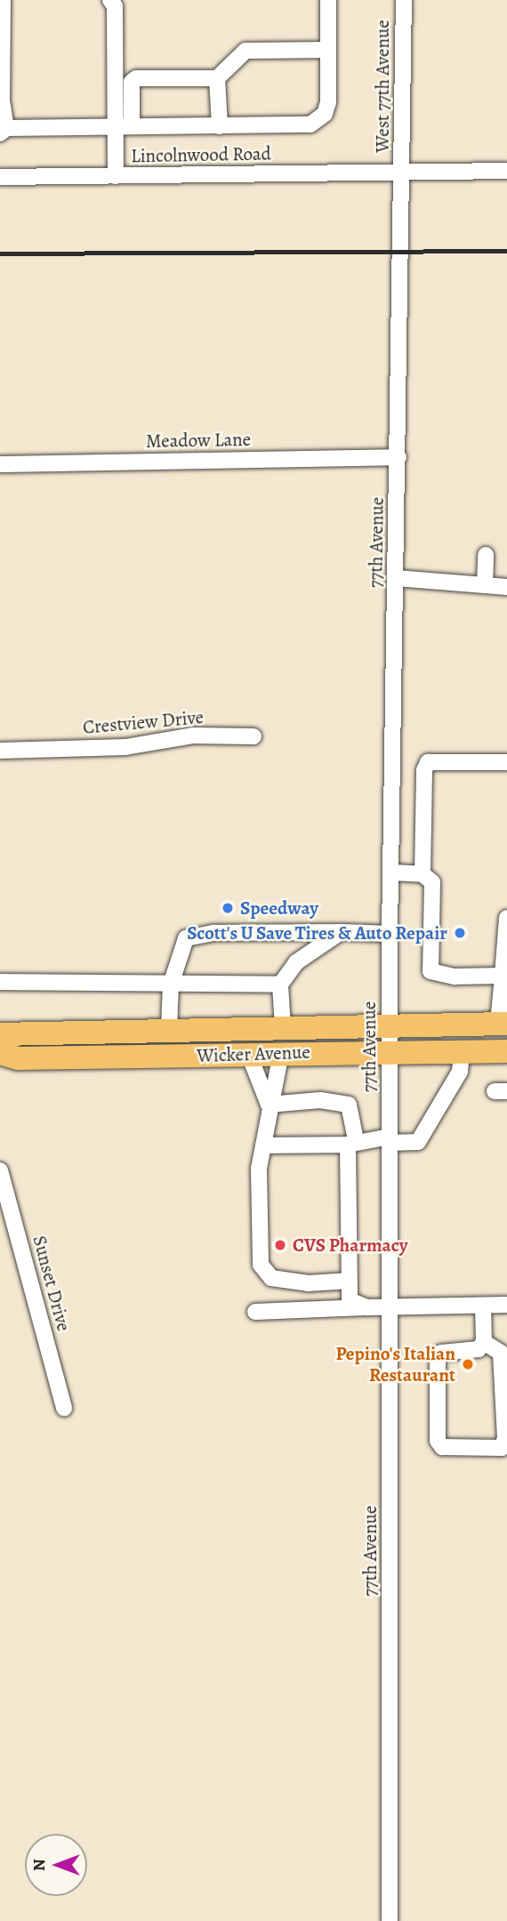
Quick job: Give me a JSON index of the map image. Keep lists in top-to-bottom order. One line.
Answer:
{"streets":{"highway":["Wicker Avenue"],"street":["West 77th Avenue","Lincolnwood Road","Meadow Lane","77th Avenue","Crestview Drive","Sunset Drive"]},"crossings":[["West 77th Avenue","Lincolnwood Road"],["West 77th Avenue","77th Avenue"],["Lincolnwood Road","77th Avenue"],["Meadow Lane","77th Avenue"],["77th Avenue","Wicker Avenue"]],"places":["Speedway","Scott's U Save Tires & Auto Repair","CVS Pharmacy","Pepino's Italian Restaurant"],"north":"left"}
